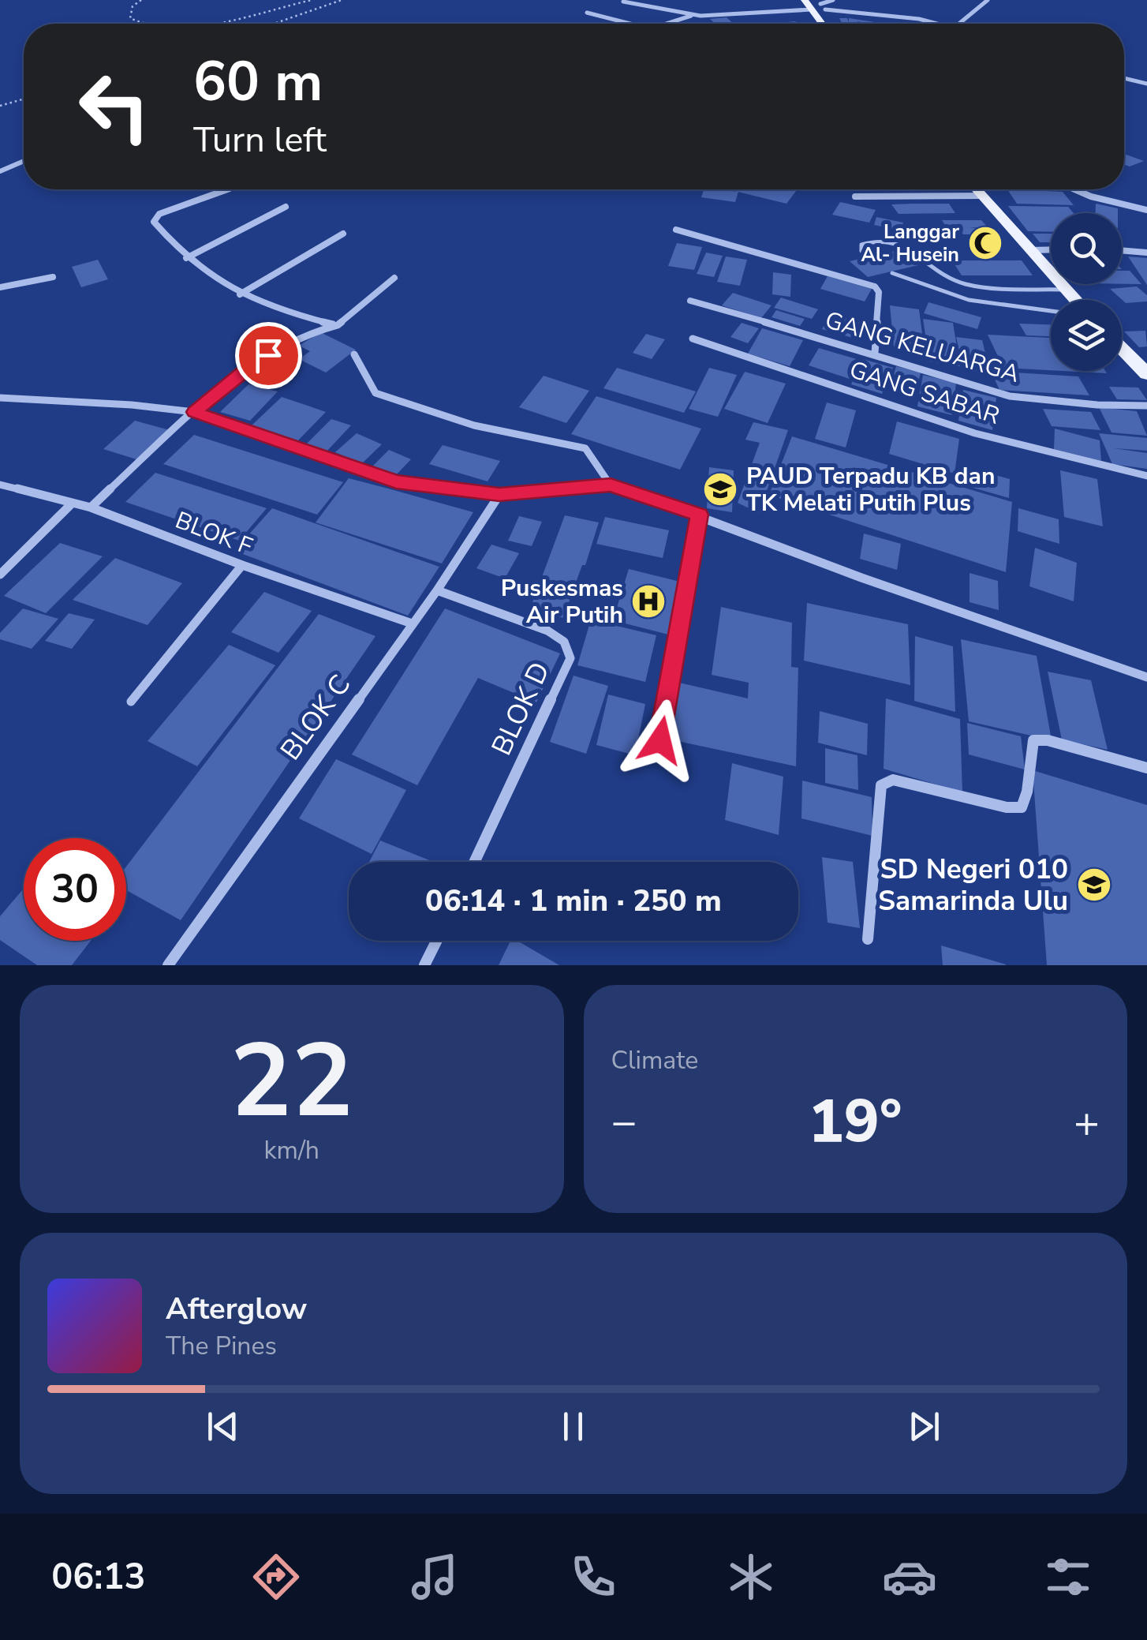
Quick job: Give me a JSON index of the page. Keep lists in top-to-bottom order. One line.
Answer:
{"streets":{"street":["GANG KELUARGA","GANG SABAR","BLOK F","BLOK D","BLOK C"]},"crossings":[["BLOK F","BLOK C"],["BLOK D","BLOK C"]],"places":{"mosque":["Langgar Al- Husein"],"school or university":["PAUD Terpadu KB dan TK Melati Putih Plus","SD Negeri 010 Samarinda Ulu"],"hospital":["Puskesmas Air Putih"]},"page":{"turn":["60 m","Turn left"],"limit":"30","trip":"06:14 · 1 min · 250 m","tile":[["22","km/h"],"Climate"],"heat":["−","19°","+"],"song":["Afterglow","The Pines"],"tabs":"06:13"}}
